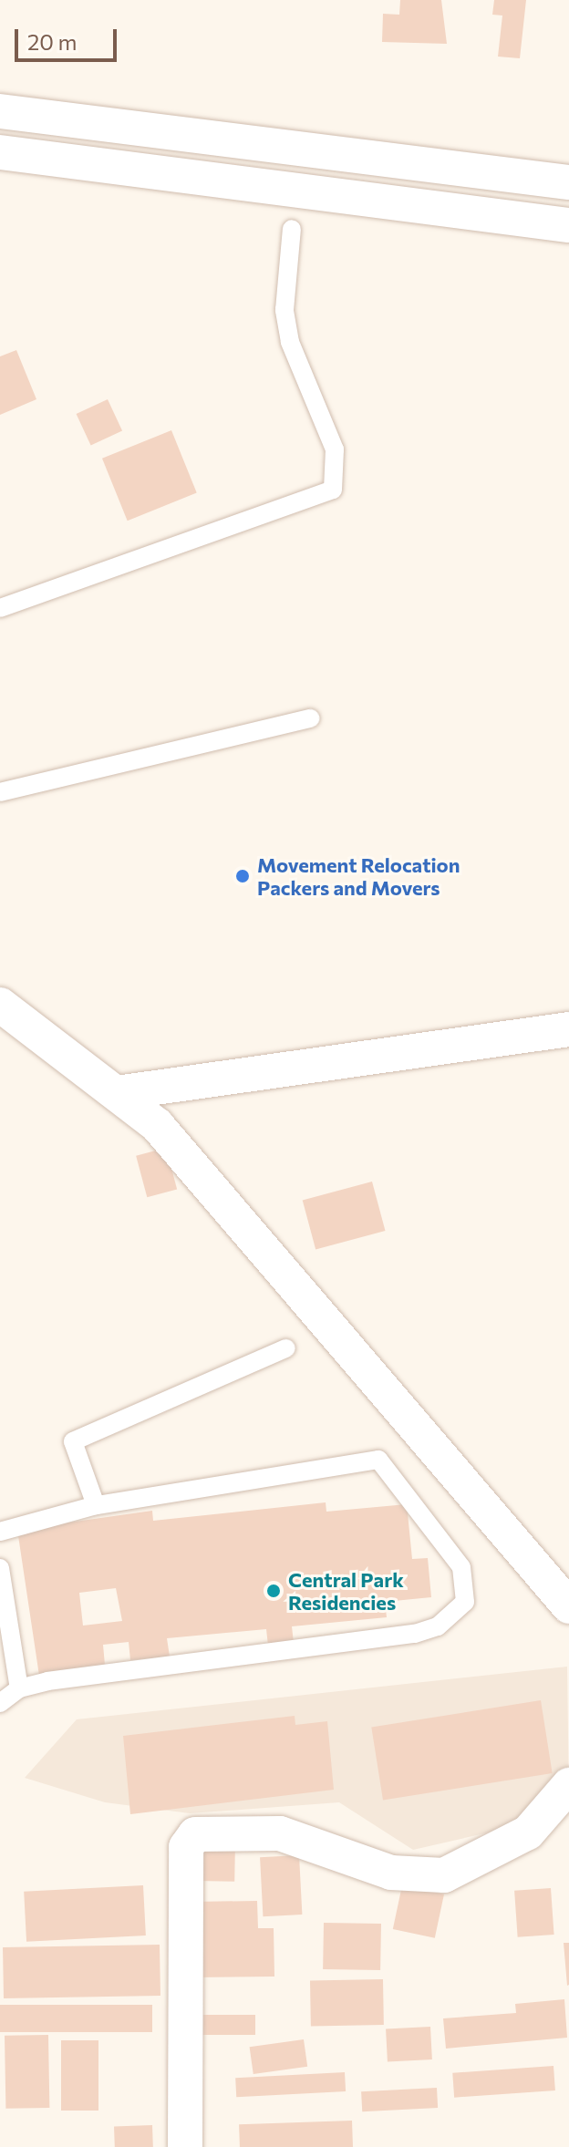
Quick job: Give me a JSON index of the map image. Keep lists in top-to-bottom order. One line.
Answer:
{"places":["Movement Relocation Packers and Movers","Central Park Residencies"],"scale_bar":"20 m"}
